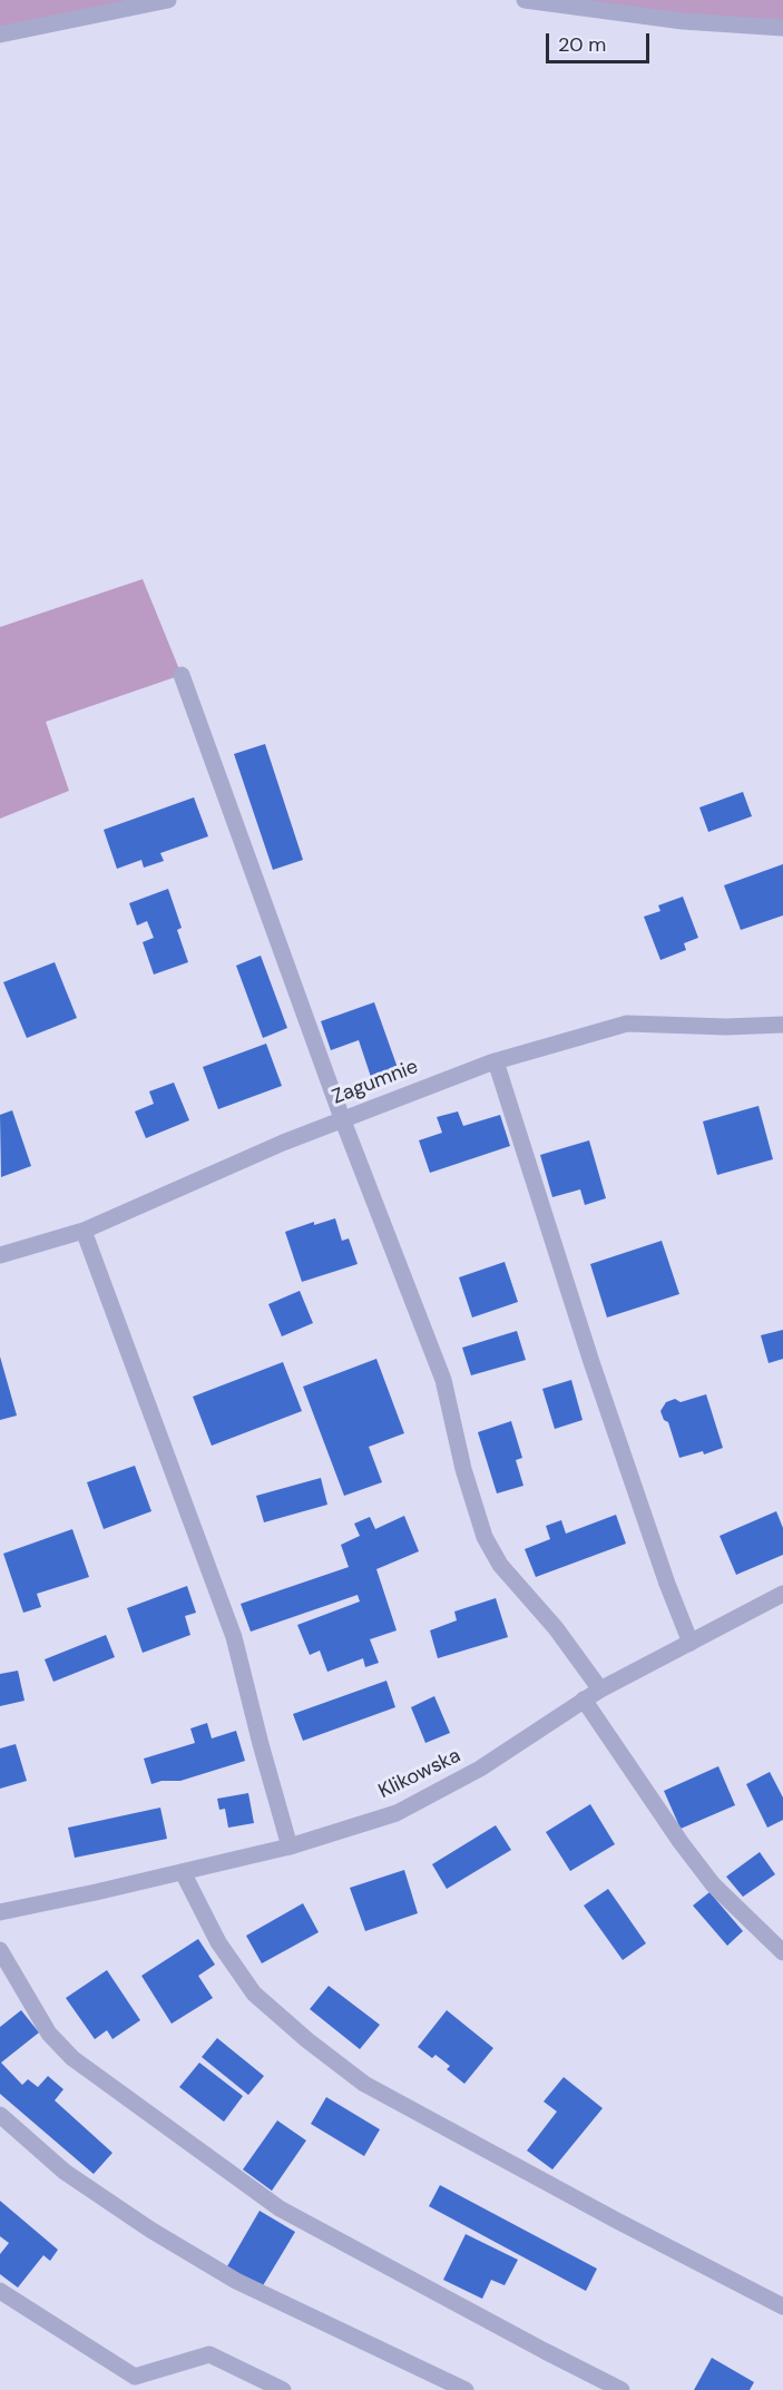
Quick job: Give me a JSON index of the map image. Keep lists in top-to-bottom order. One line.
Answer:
{"streets":{"street":["Zagumnie","Klikowska"]},"scale_bar":"20 m"}
